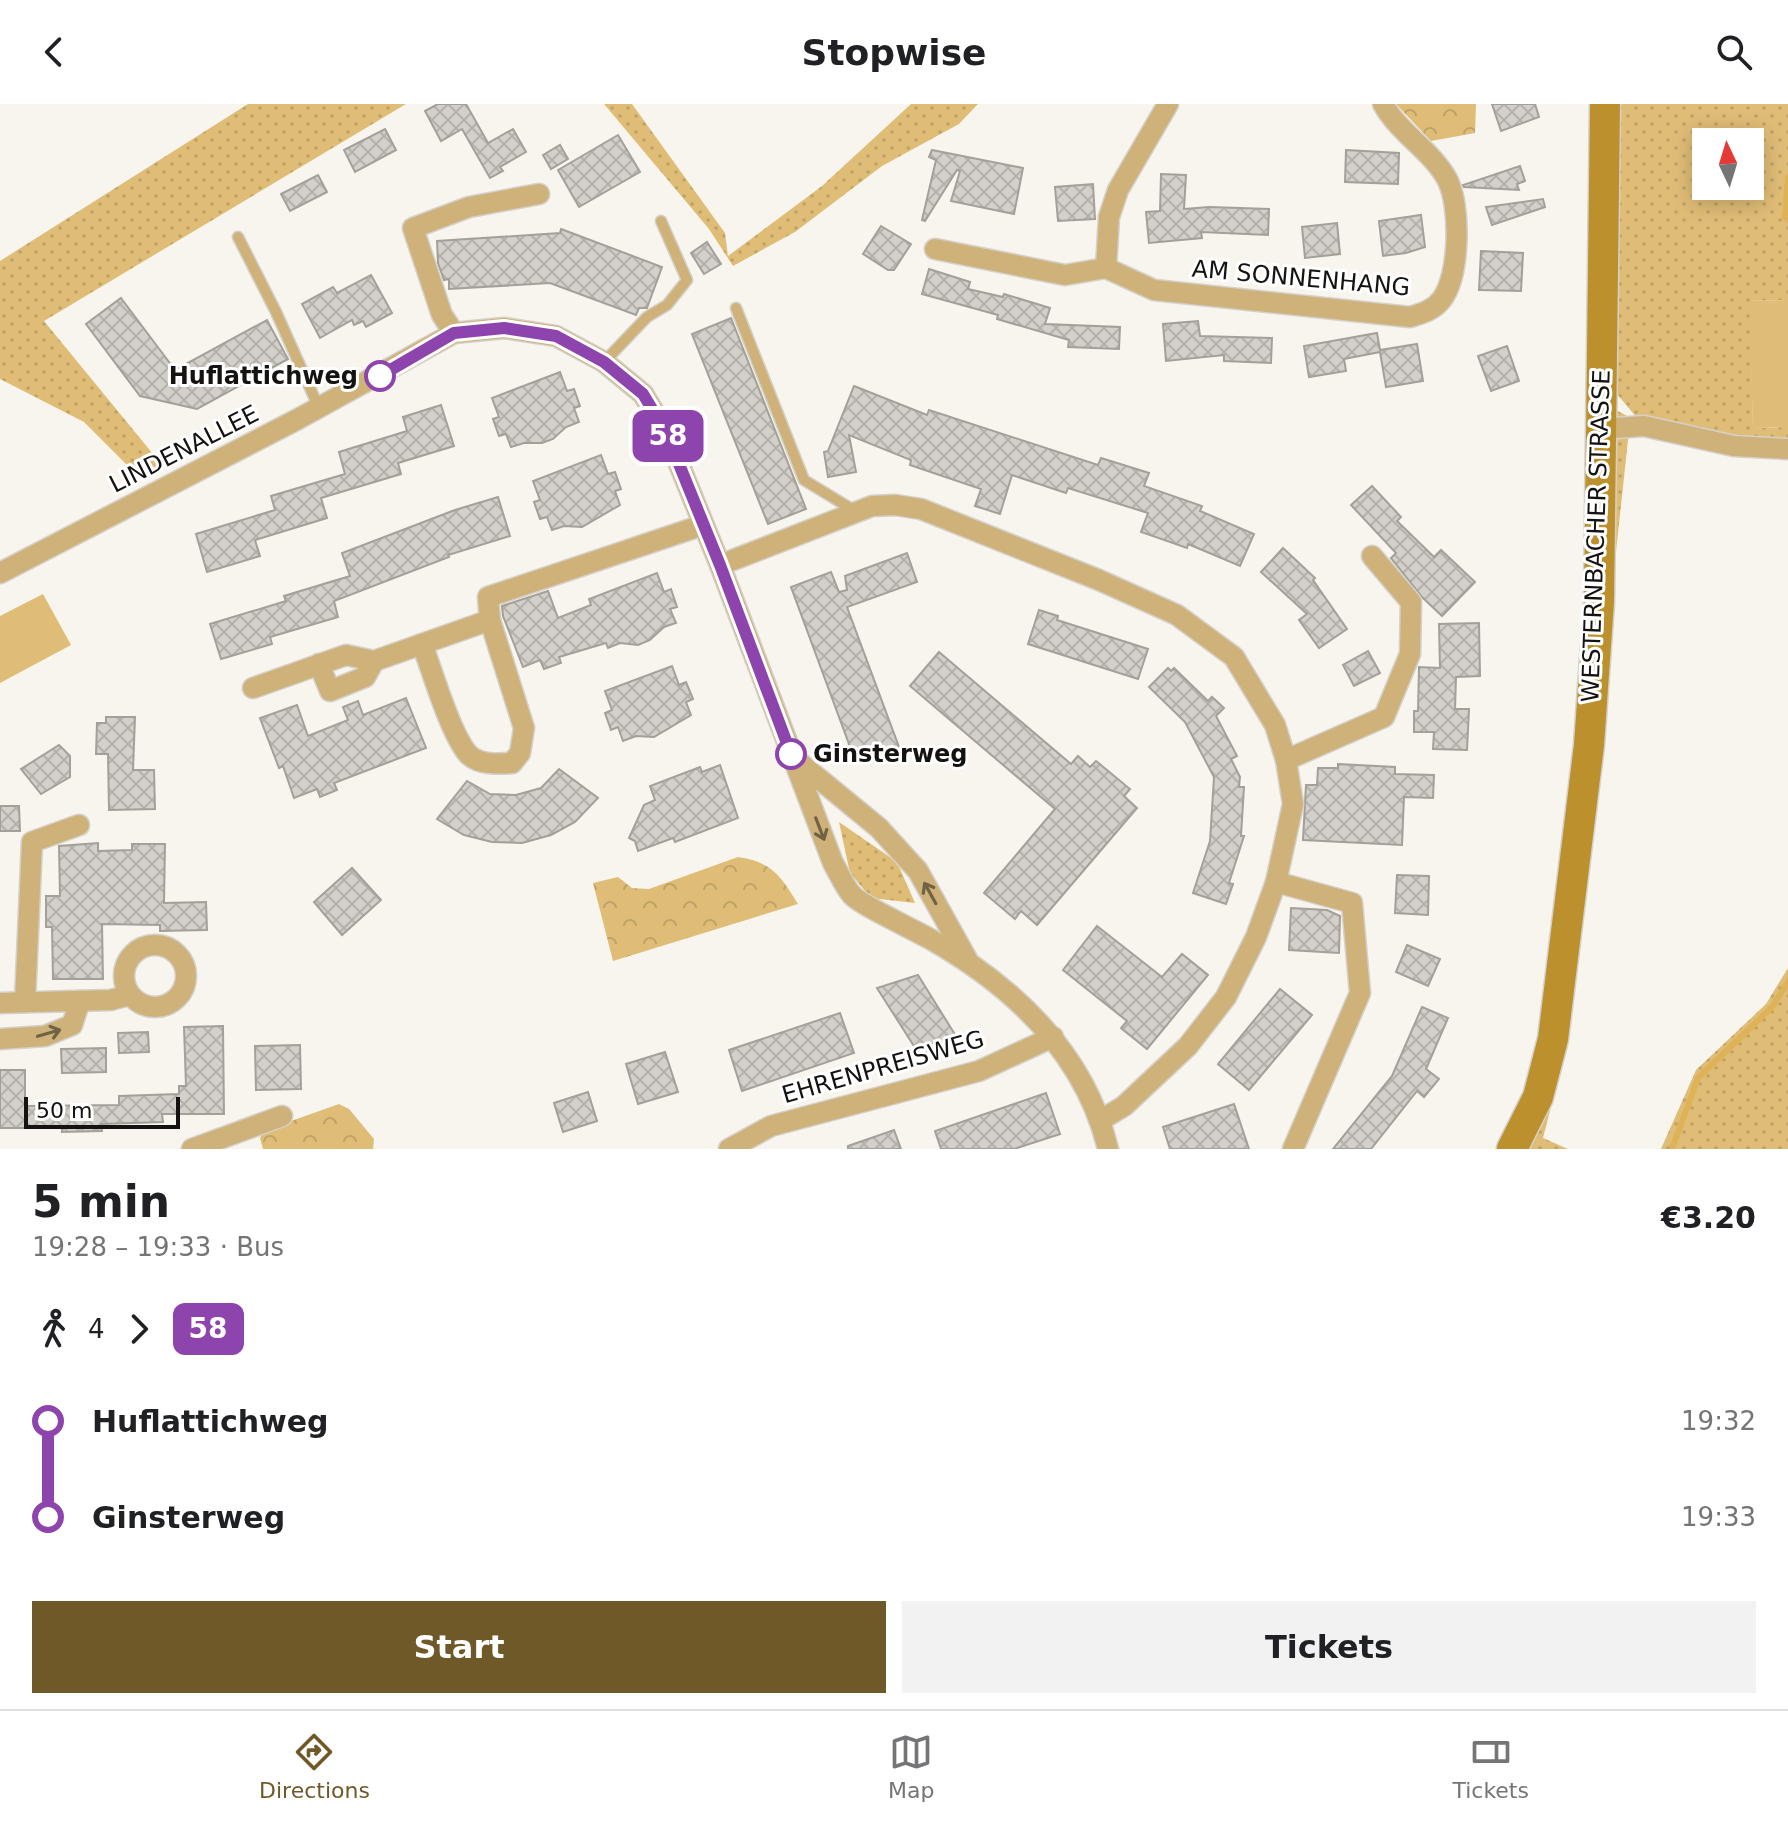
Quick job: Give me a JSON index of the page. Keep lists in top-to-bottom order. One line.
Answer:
{"streets":{"street":["AM SONNENHANG","LINDENALLEE","WESTERNBACHER STRASSE","EHRENPREISWEG"]},"crossings":[["LINDENALLEE","EHRENPREISWEG"]],"places":["Huflattichweg","Ginsterweg"],"lines":["bus line 58"],"scale_bar":"50 m","north":"top","page":{"header":"Stopwise","on_map":"58","scale":"50 m","heading":["5 min","19:28 – 19:33 · Bus","€3.20"],"legs":["4","58"],"list":[{"name":"Huflattichweg","value":"19:32"},{"name":"Ginsterweg","value":"19:33"}],"buttons":["Start","Tickets"],"tabs":["Directions","Map","Tickets"]}}
